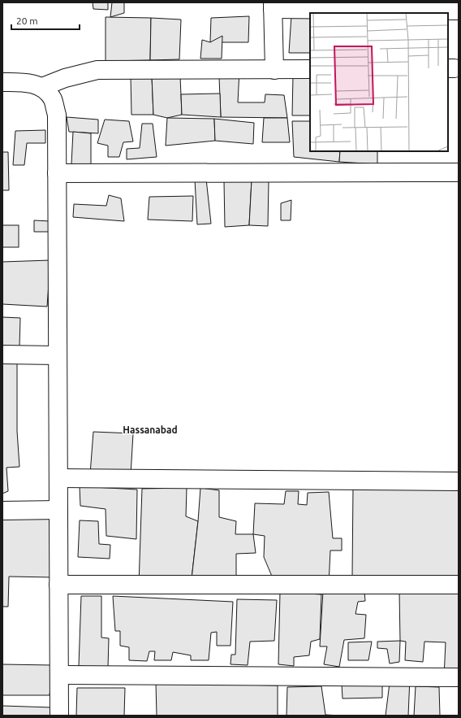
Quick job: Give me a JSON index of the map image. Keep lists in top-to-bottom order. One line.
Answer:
{"districts":["Hassanabad"],"scale_bar":"20 m"}
